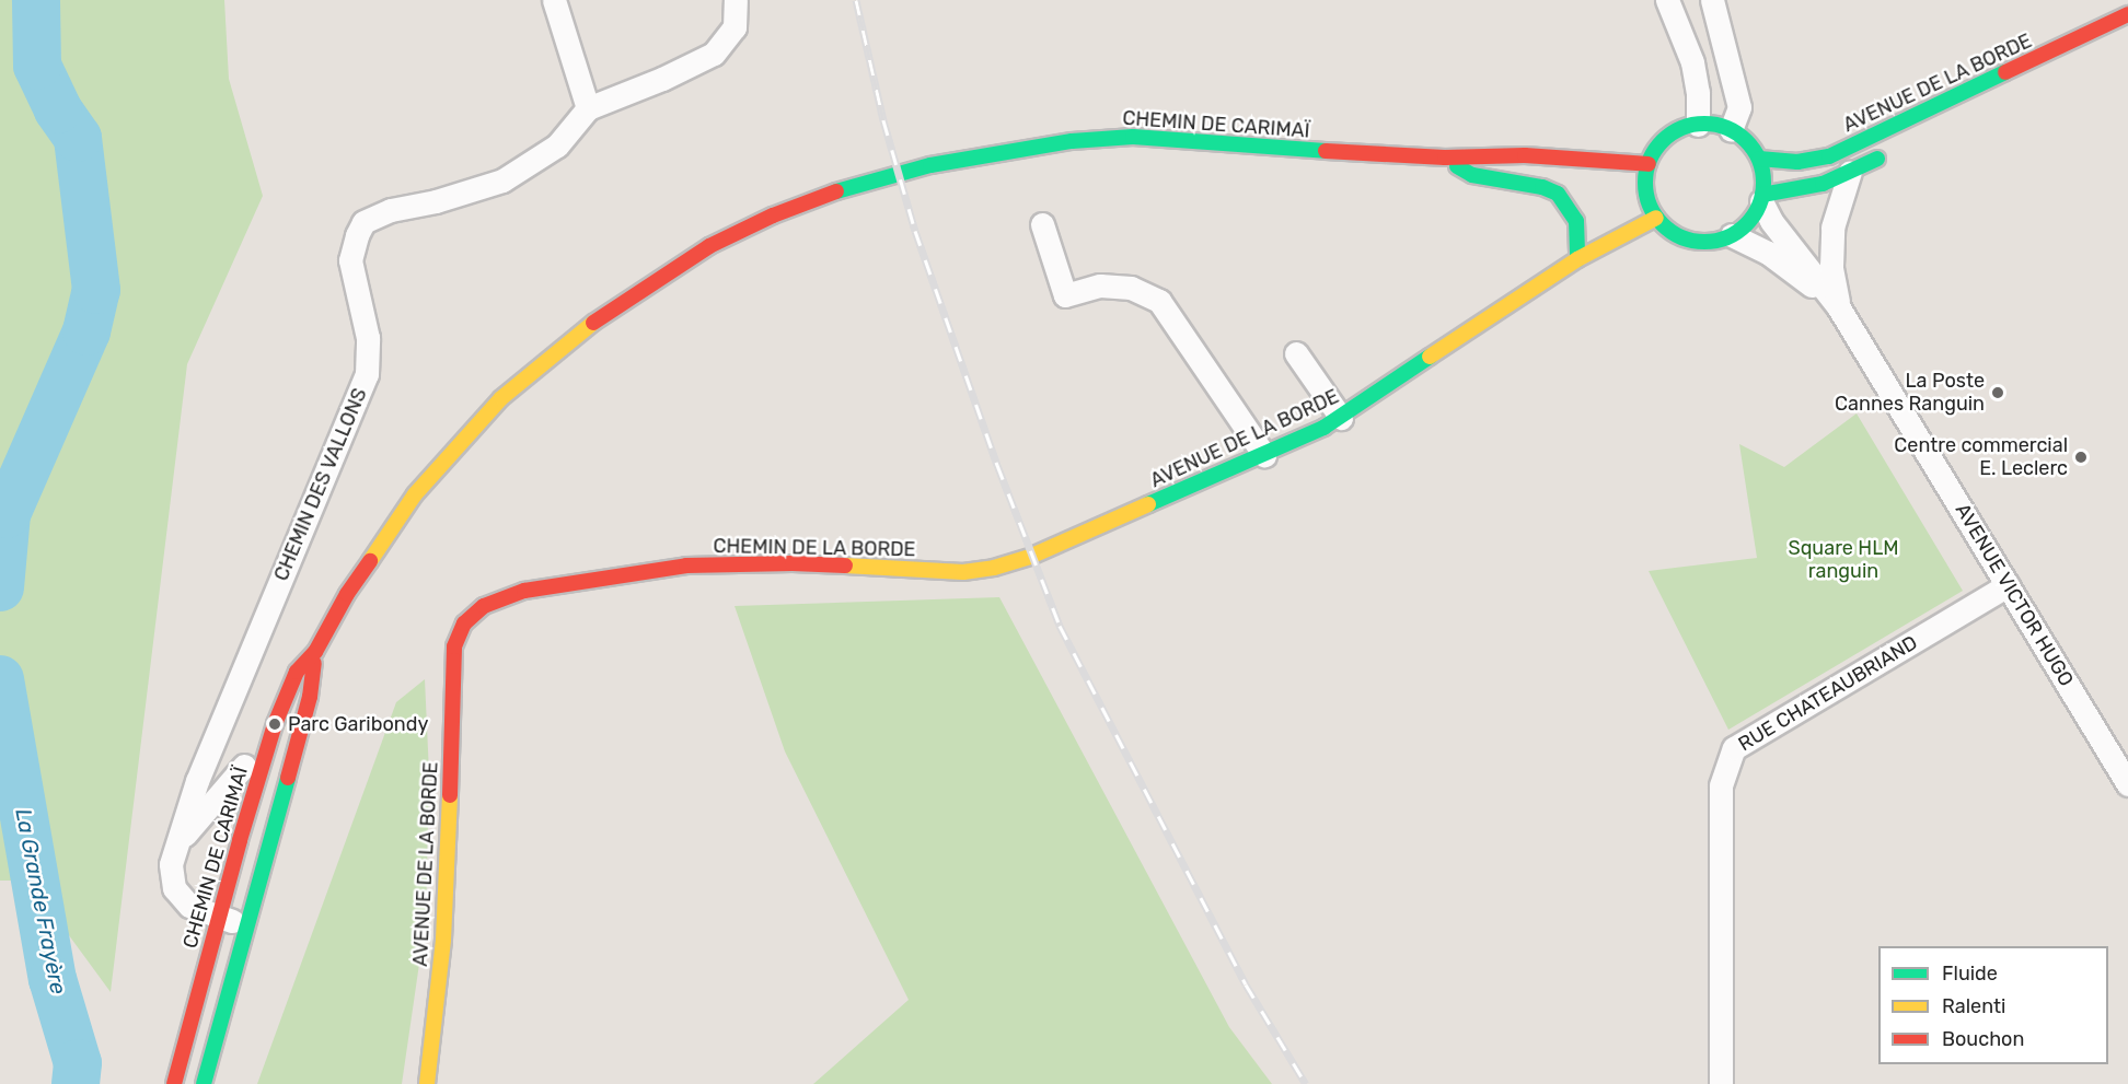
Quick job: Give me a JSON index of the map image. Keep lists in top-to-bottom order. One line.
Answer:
{"streets":{"street":["AVENUE DE LA BORDE","CHEMIN DE CARIMAÏ","CHEMIN DES VALLONS","CHEMIN DE LA BORDE","AVENUE VICTOR HUGO","RUE CHATEAUBRIAND"]},"crossings":[["AVENUE DE LA BORDE","CHEMIN DE CARIMAÏ"],["AVENUE DE LA BORDE","CHEMIN DE LA BORDE"],["CHEMIN DE CARIMAÏ","CHEMIN DES VALLONS"],["AVENUE VICTOR HUGO","RUE CHATEAUBRIAND"]],"water":["La Grande Frayère"],"parks":["Square HLM ranguin"],"places":["La Poste Cannes Ranguin","Centre commercial E. Leclerc","Parc Garibondy"],"legend":["Fluide","Ralenti","Bouchon"]}
